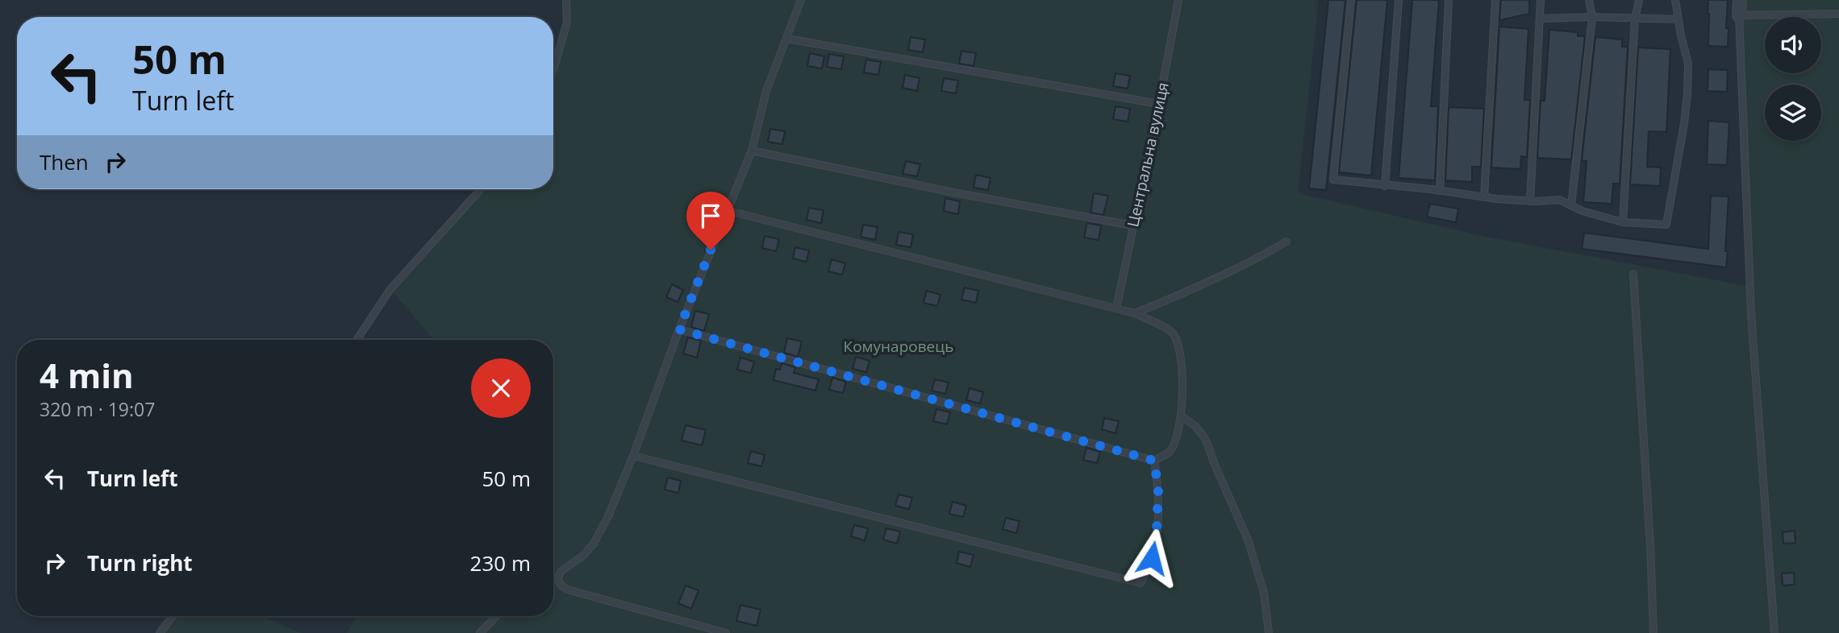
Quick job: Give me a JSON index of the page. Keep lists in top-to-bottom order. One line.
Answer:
{"streets":{"lane":["Центральна вулиця"]},"parks":["Комунаровець"],"page":{"turn":["50 m","Turn left"],"then":"Then","heading":["4 min","320 m · 19:07"],"list":[{"name":"Turn left","value":"50 m"},{"name":"Turn right","value":"230 m"}]}}
